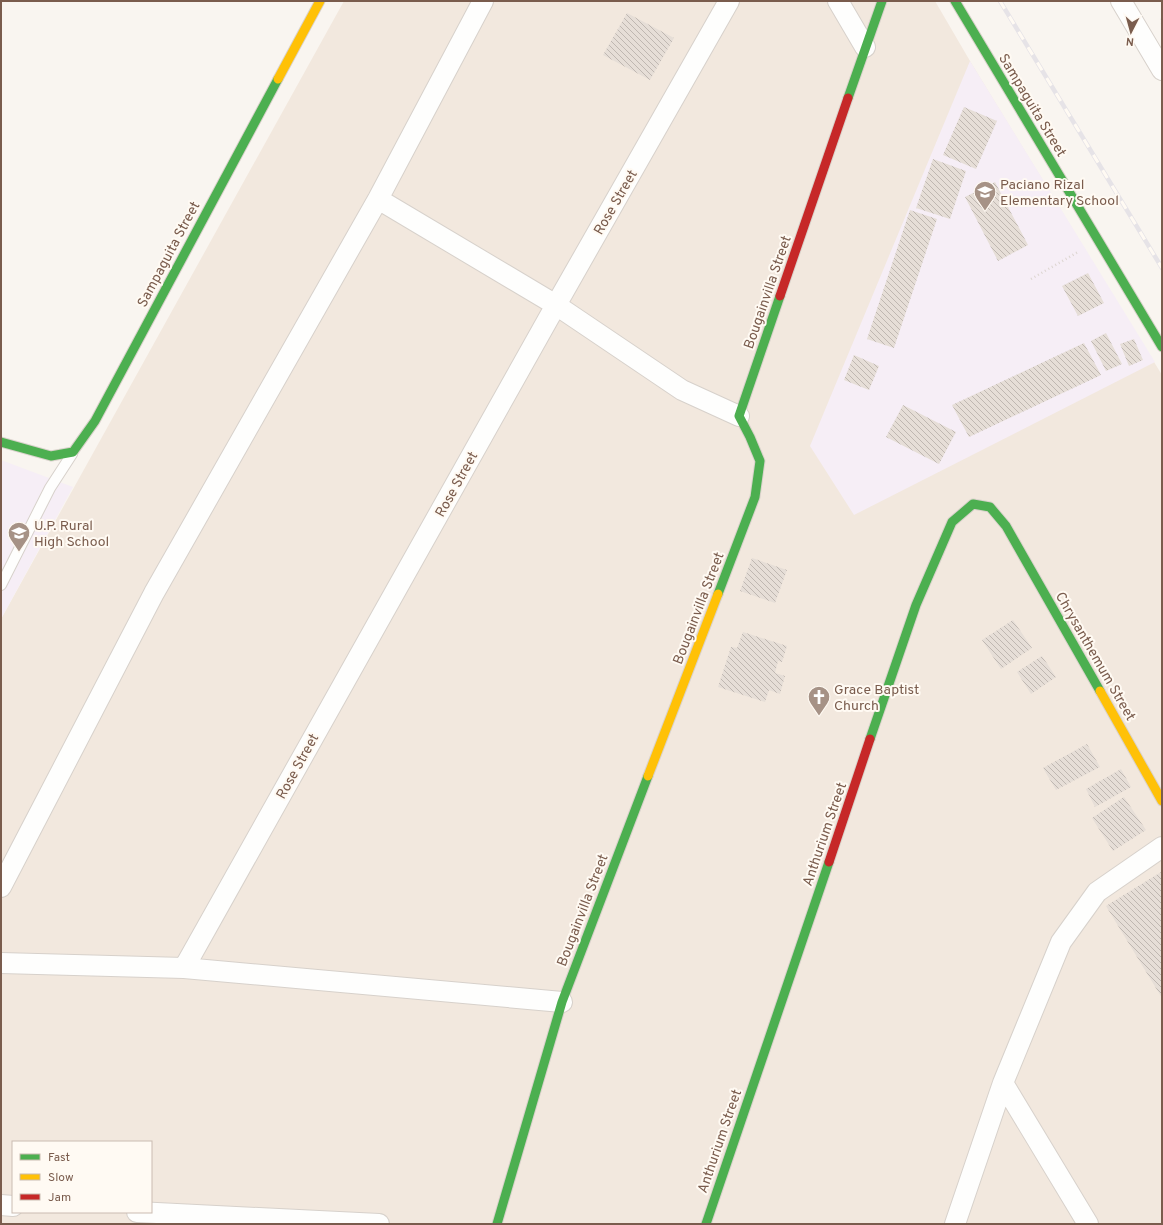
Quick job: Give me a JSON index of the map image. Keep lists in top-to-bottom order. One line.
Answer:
{"streets":{"street":["Sampaguita Street","Rose Street","Bougainvilla Street","Chrysanthemum Street","Anthurium Street"]},"crossings":[["Chrysanthemum Street","Anthurium Street"]],"places":{"school or university":["Paciano Rizal Elementary School","U.P. Rural High School"],"church":["Grace Baptist Church"]},"legend":["Fast","Slow","Jam"],"north":"bottom"}
